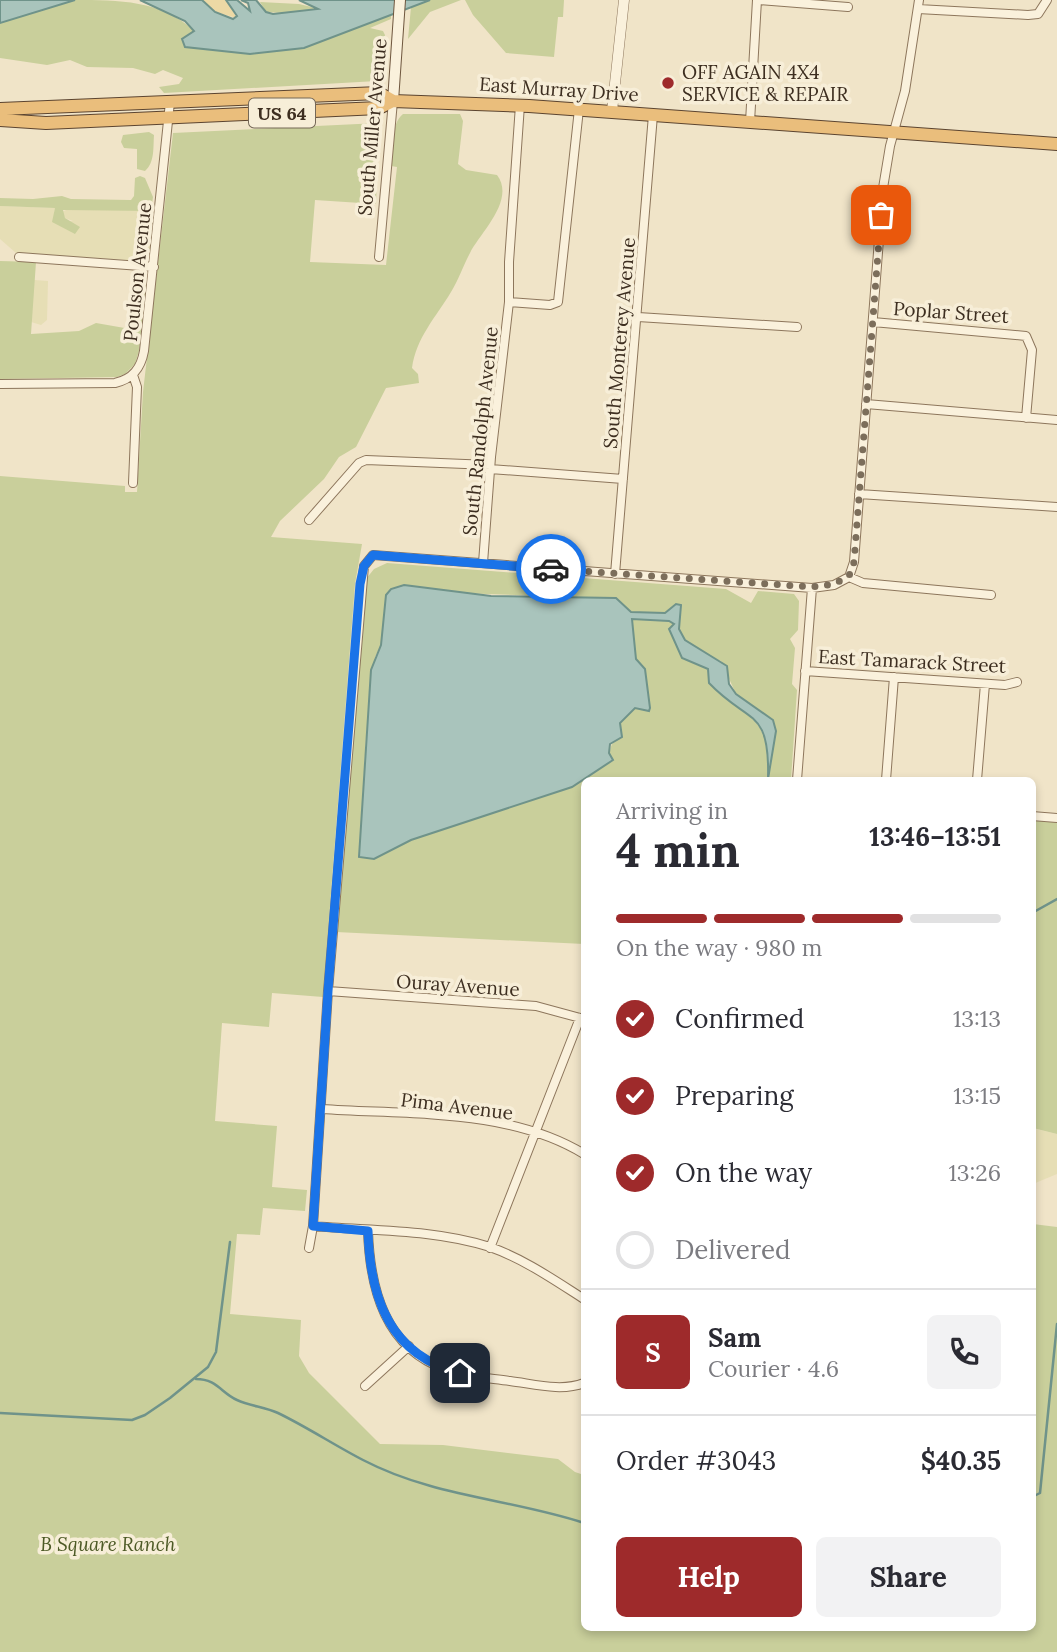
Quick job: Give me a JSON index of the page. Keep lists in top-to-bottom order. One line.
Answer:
{"streets":{"highway":["East Murray Drive","US 64"],"main road":["South Miller Avenue"],"street":["Poulson Avenue","Poplar Street","South Monterey Avenue","South Randolph Avenue","East Tamarack Street","Ouray Avenue","Pima Avenue"]},"crossings":[["East Murray Drive","US 64"],["East Murray Drive","South Miller Avenue"],["East Murray Drive","Poulson Avenue"],["East Murray Drive","South Monterey Avenue"],["East Murray Drive","South Randolph Avenue"],["US 64","Poulson Avenue"]],"parks":["B Square Ranch"],"places":["OFF AGAIN 4X4 SERVICE & REPAIR"],"page":{"heading":["4 min","Arriving in","13:46–13:51"],"panel":["Sam","Courier · 4.6","Order #3043","$40.35"],"bar":"On the way · 980 m","list":[["Confirmed","13:13"],["Preparing","13:15"],["On the way","13:26"],"Delivered"],"round":"S","buttons":["Help","Share"]}}
